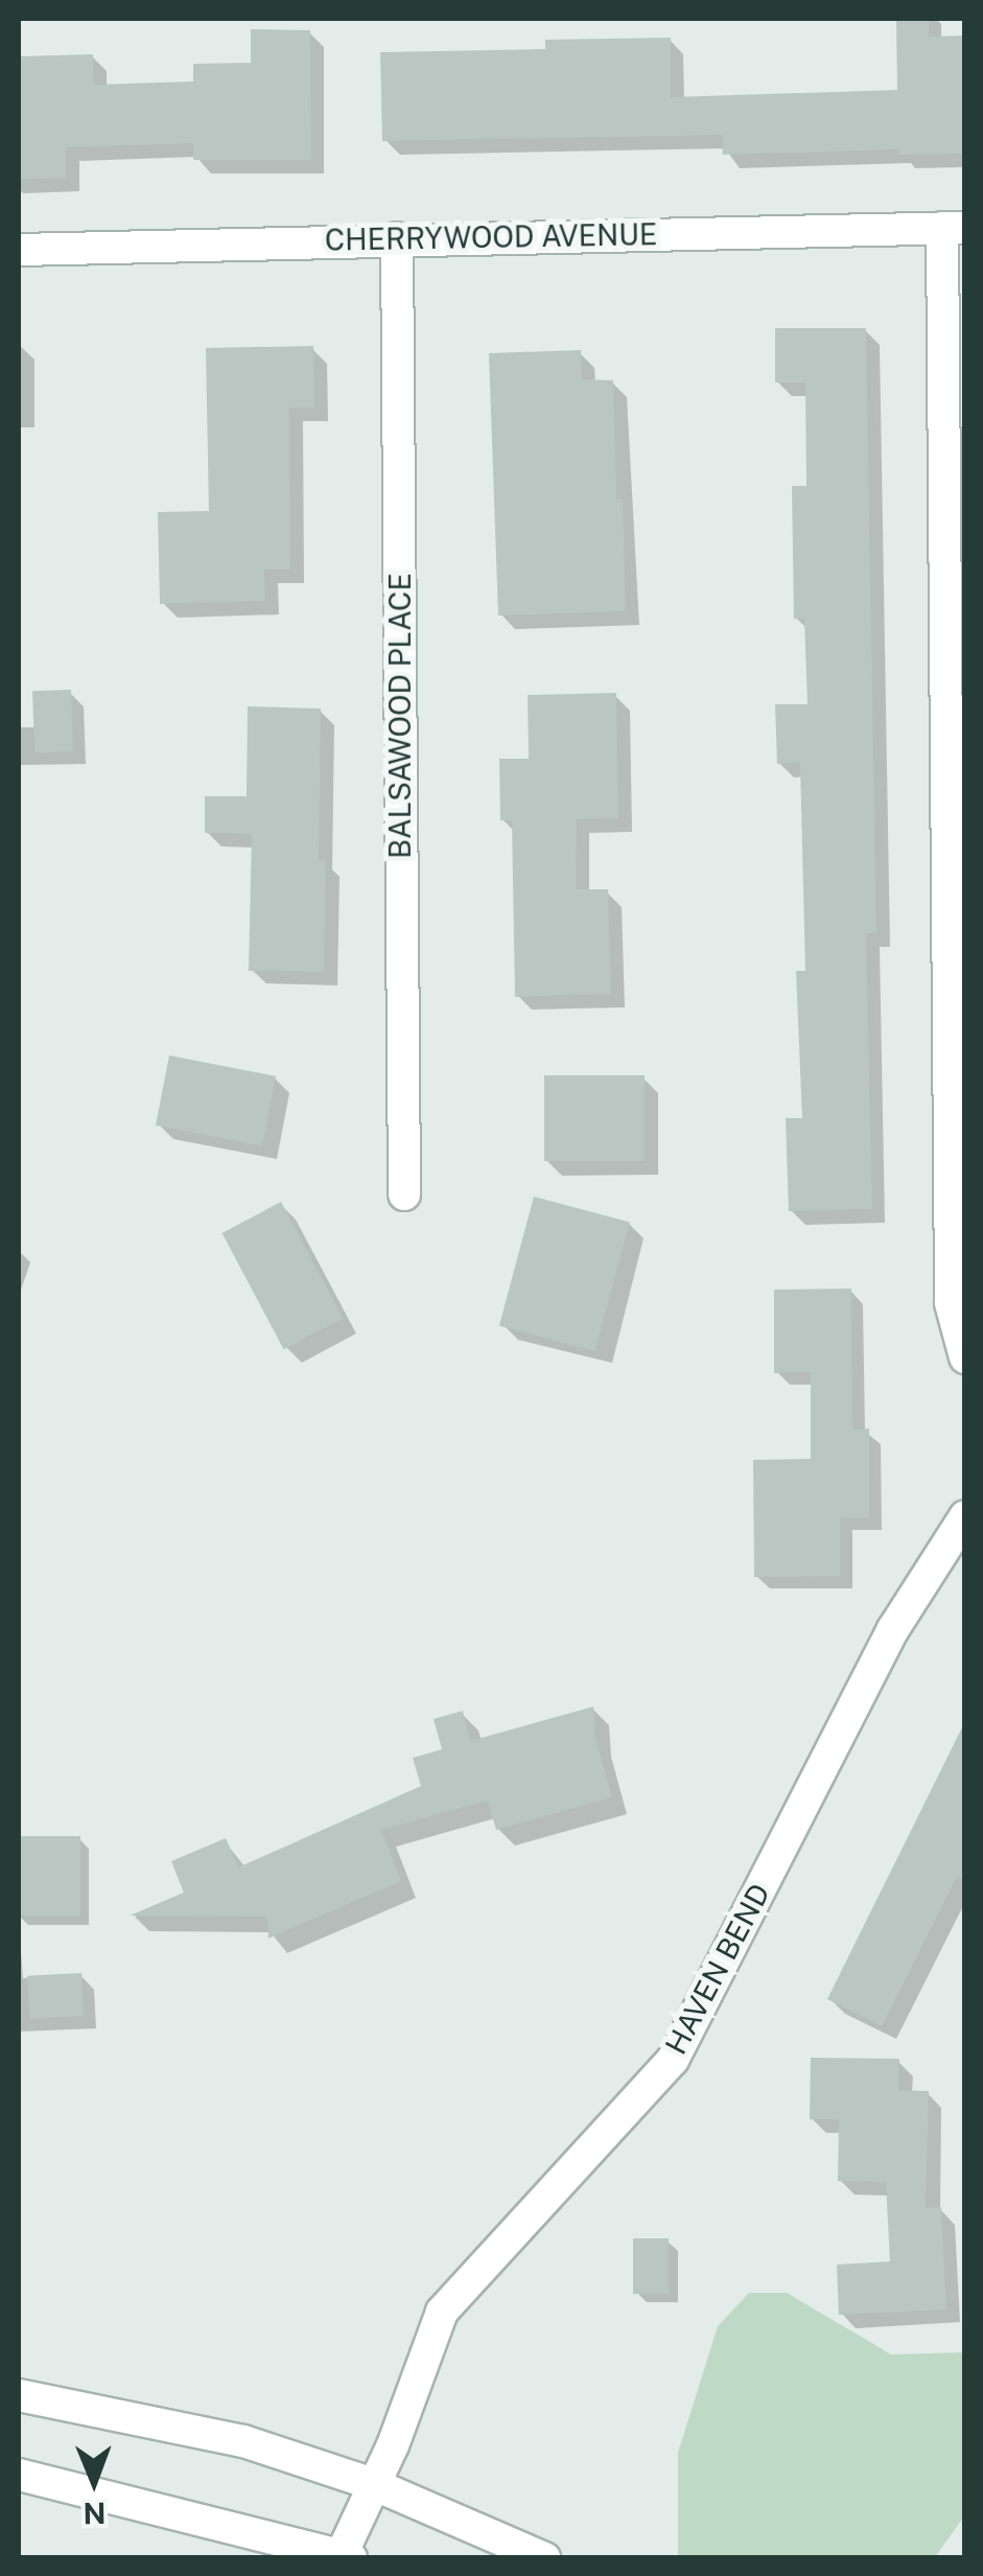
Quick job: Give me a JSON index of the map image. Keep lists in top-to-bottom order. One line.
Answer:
{"streets":{"street":["CHERRYWOOD AVENUE","BALSAWOOD PLACE","HAVEN BEND"]},"crossings":[["CHERRYWOOD AVENUE","BALSAWOOD PLACE"]],"north":"bottom"}
